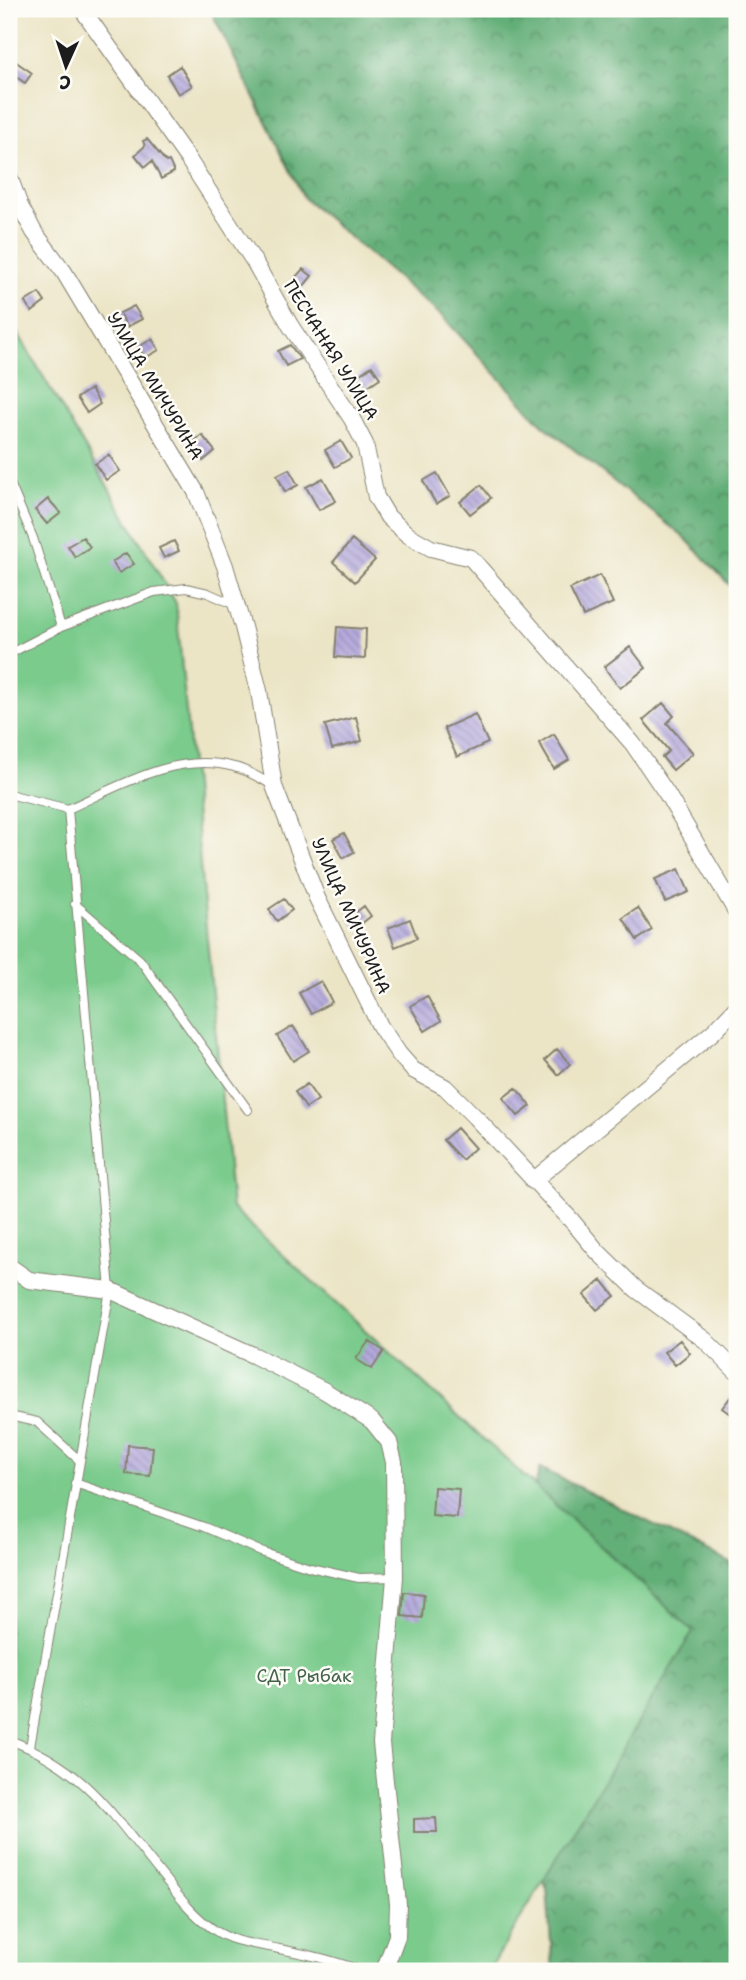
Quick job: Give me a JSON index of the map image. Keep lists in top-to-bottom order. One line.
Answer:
{"streets":{"street":["ПЕСЧАНАЯ УЛИЦА","УЛИЦА МИЧУРИНА"]},"parks":["СДТ Рыбак"],"north":"bottom"}
